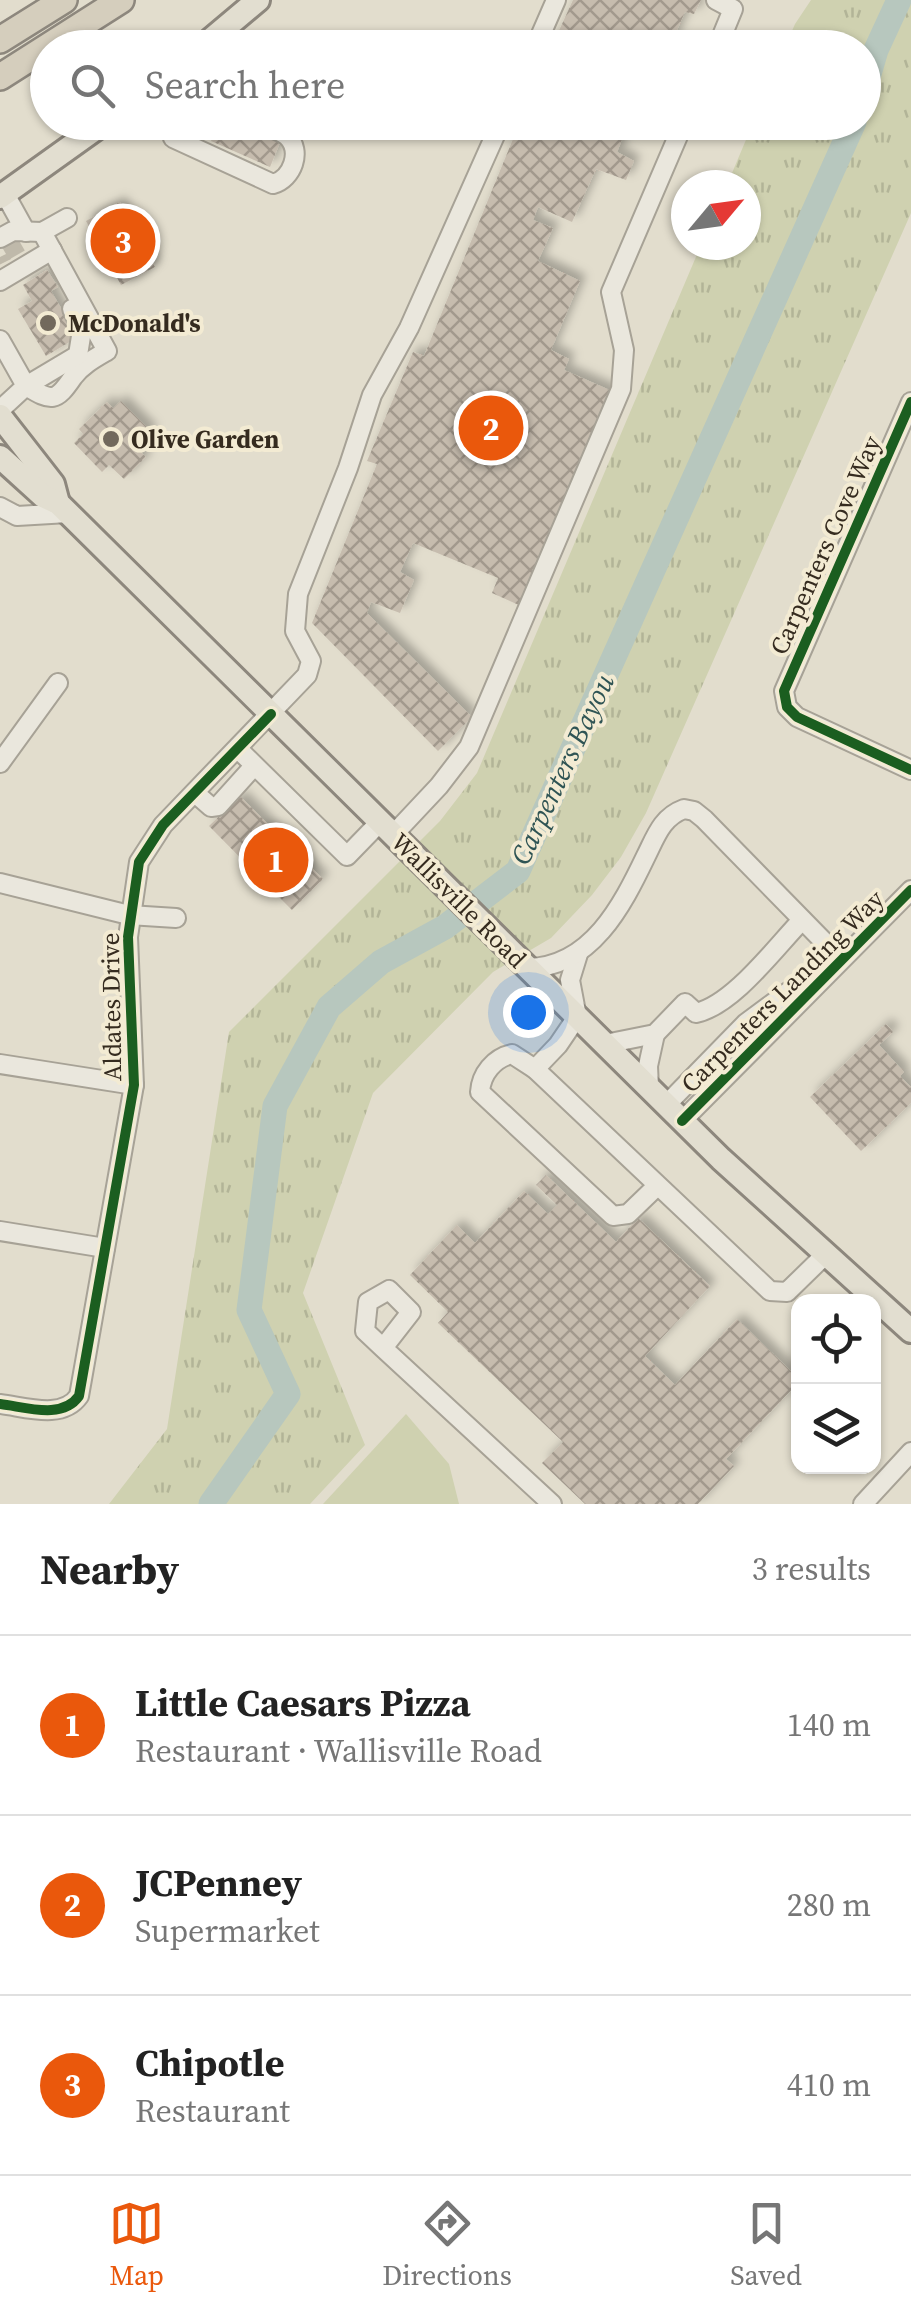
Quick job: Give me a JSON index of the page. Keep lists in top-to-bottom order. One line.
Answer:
{"streets":{"main road":["Wallisville Road"],"street":["Carpenters Cove Way","Carpenters Landing Way","Aldates Drive"]},"crossings":[["Wallisville Road","Carpenters Landing Way"],["Wallisville Road","Aldates Drive"]],"water":["Carpenters Bayou"],"places":["McDonald's","Olive Garden"],"north":"top right","page":{"search":"Search here","pins":["3","2","1"],"heading":["Nearby","3 results"],"list":[{"mark":"1","name":"Little Caesars Pizza","note":"Restaurant · Wallisville Road","value":"140 m"},{"mark":"2","name":"JCPenney","note":"Supermarket","value":"280 m"},{"mark":"3","name":"Chipotle","note":"Restaurant","value":"410 m"}],"nav":["Map","Directions","Saved"]}}
